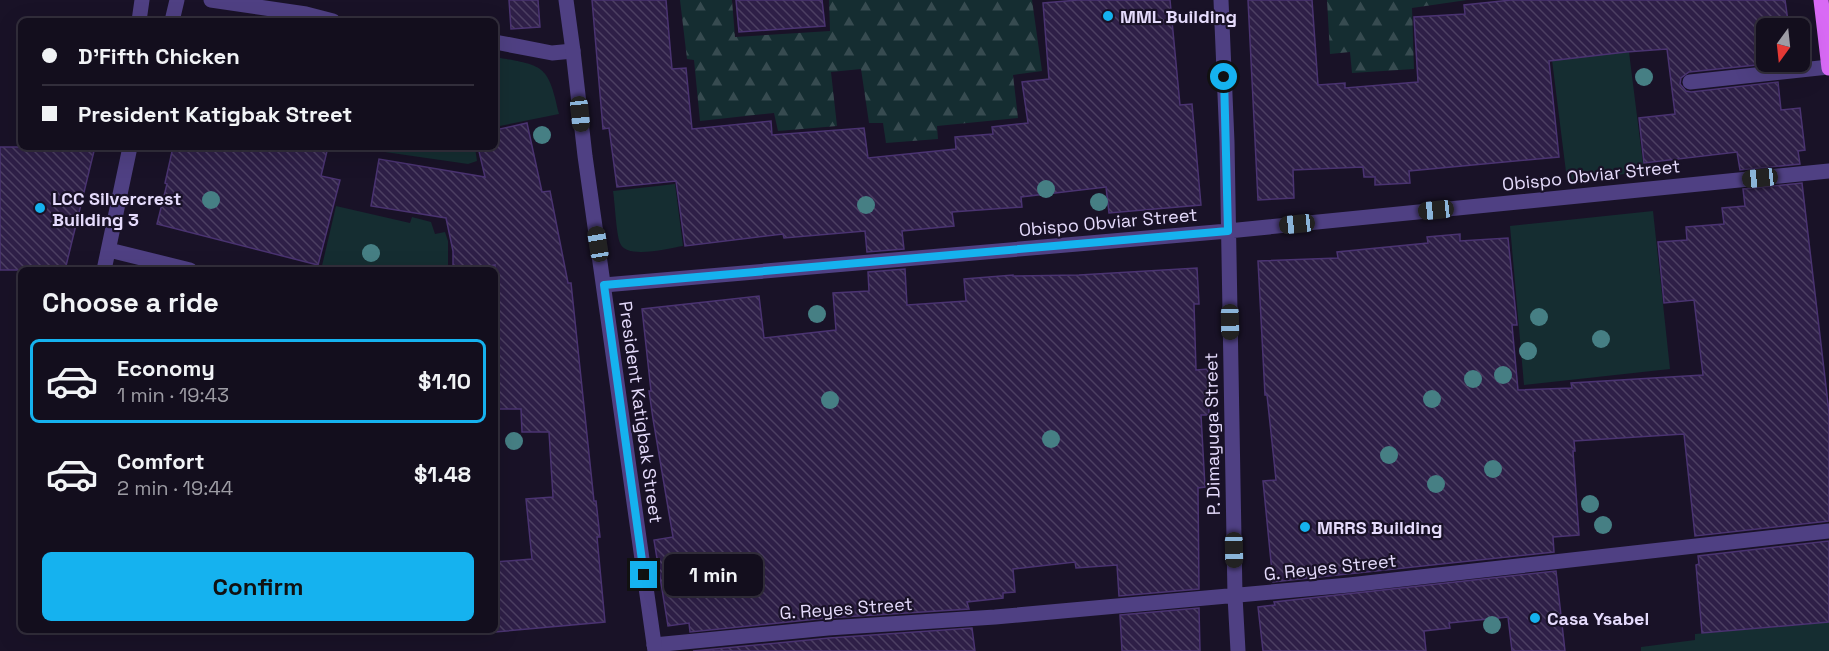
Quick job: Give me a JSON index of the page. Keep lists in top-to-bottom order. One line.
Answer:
{"streets":{"street":["Obispo Obviar Street","President Katigbak Street","P. Dimayuga Street","G. Reyes Street"]},"crossings":[["Obispo Obviar Street","President Katigbak Street"],["Obispo Obviar Street","P. Dimayuga Street"],["President Katigbak Street","G. Reyes Street"],["P. Dimayuga Street","G. Reyes Street"]],"places":["MML Building","LCC Silvercrest Building 3","MRRS Building","Casa Ysabel"],"north":"bottom","page":{"banner":["D'Fifth Chicken","President Katigbak Street"],"heading":"Choose a ride","list":[{"name":"Economy","note":"1 min · 19:43","value":"$1.10"},{"name":"Comfort","note":"2 min · 19:44","value":"$1.48"}],"buttons":"Confirm","bubble":"1 min"}}
